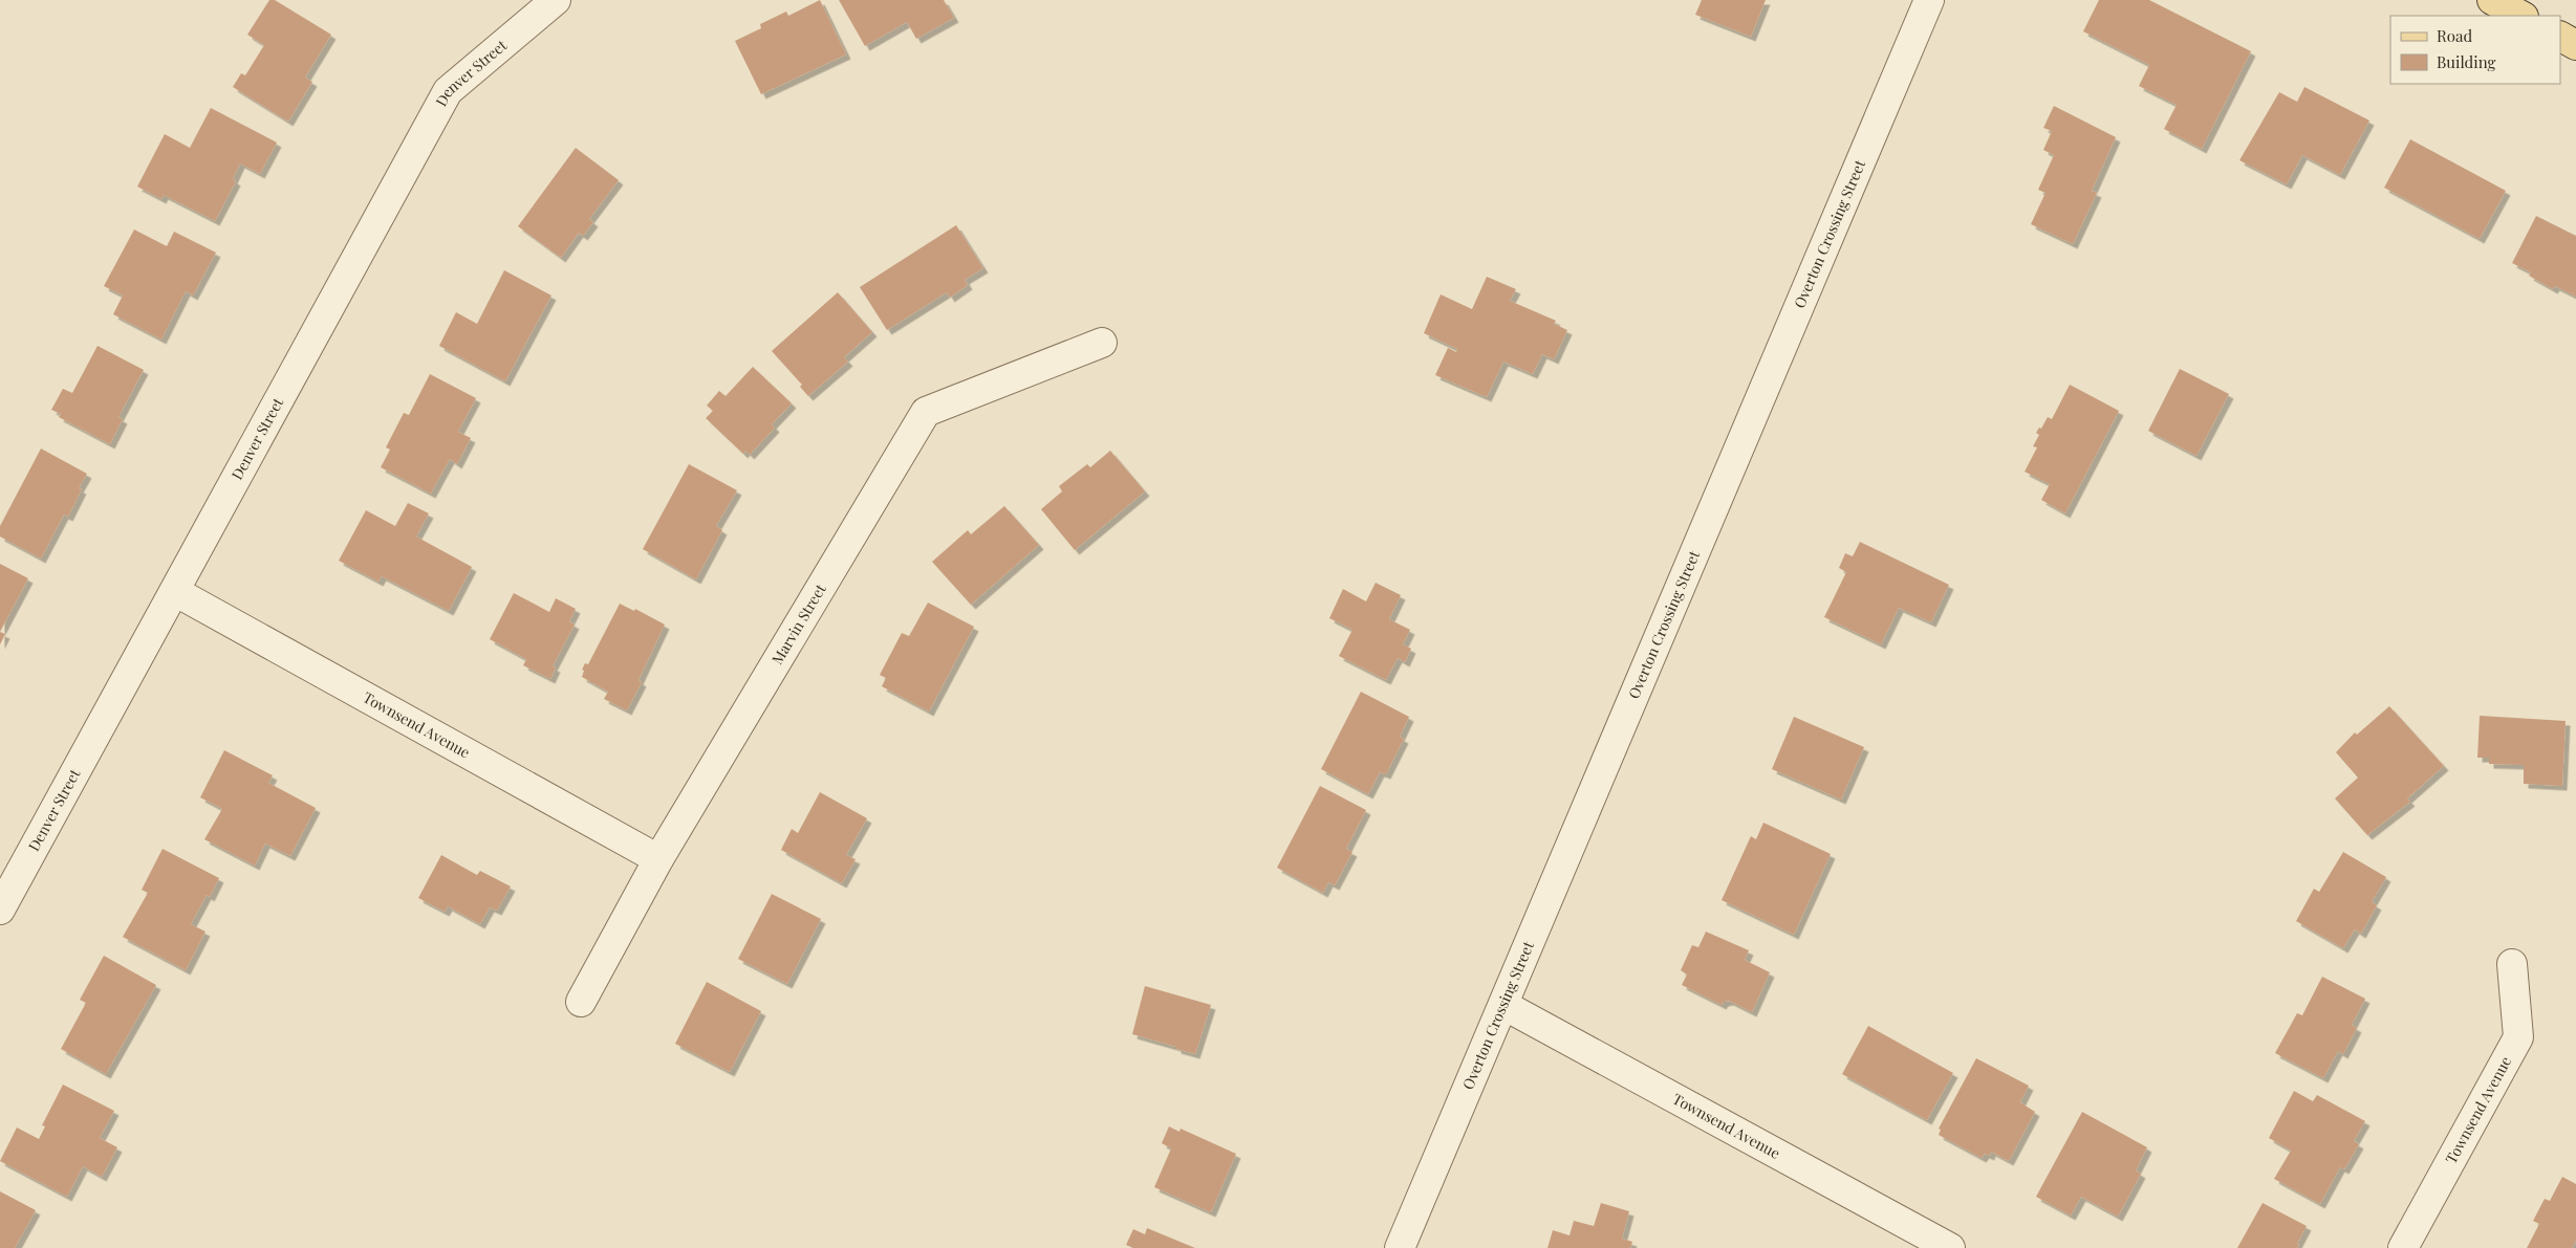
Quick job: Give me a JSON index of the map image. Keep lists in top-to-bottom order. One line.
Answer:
{"streets":{"street":["Denver Street","Overton Crossing Street","Marvin Street","Townsend Avenue"]},"crossings":[["Denver Street","Townsend Avenue"],["Overton Crossing Street","Townsend Avenue"],["Marvin Street","Townsend Avenue"]],"legend":["Road","Building"]}
